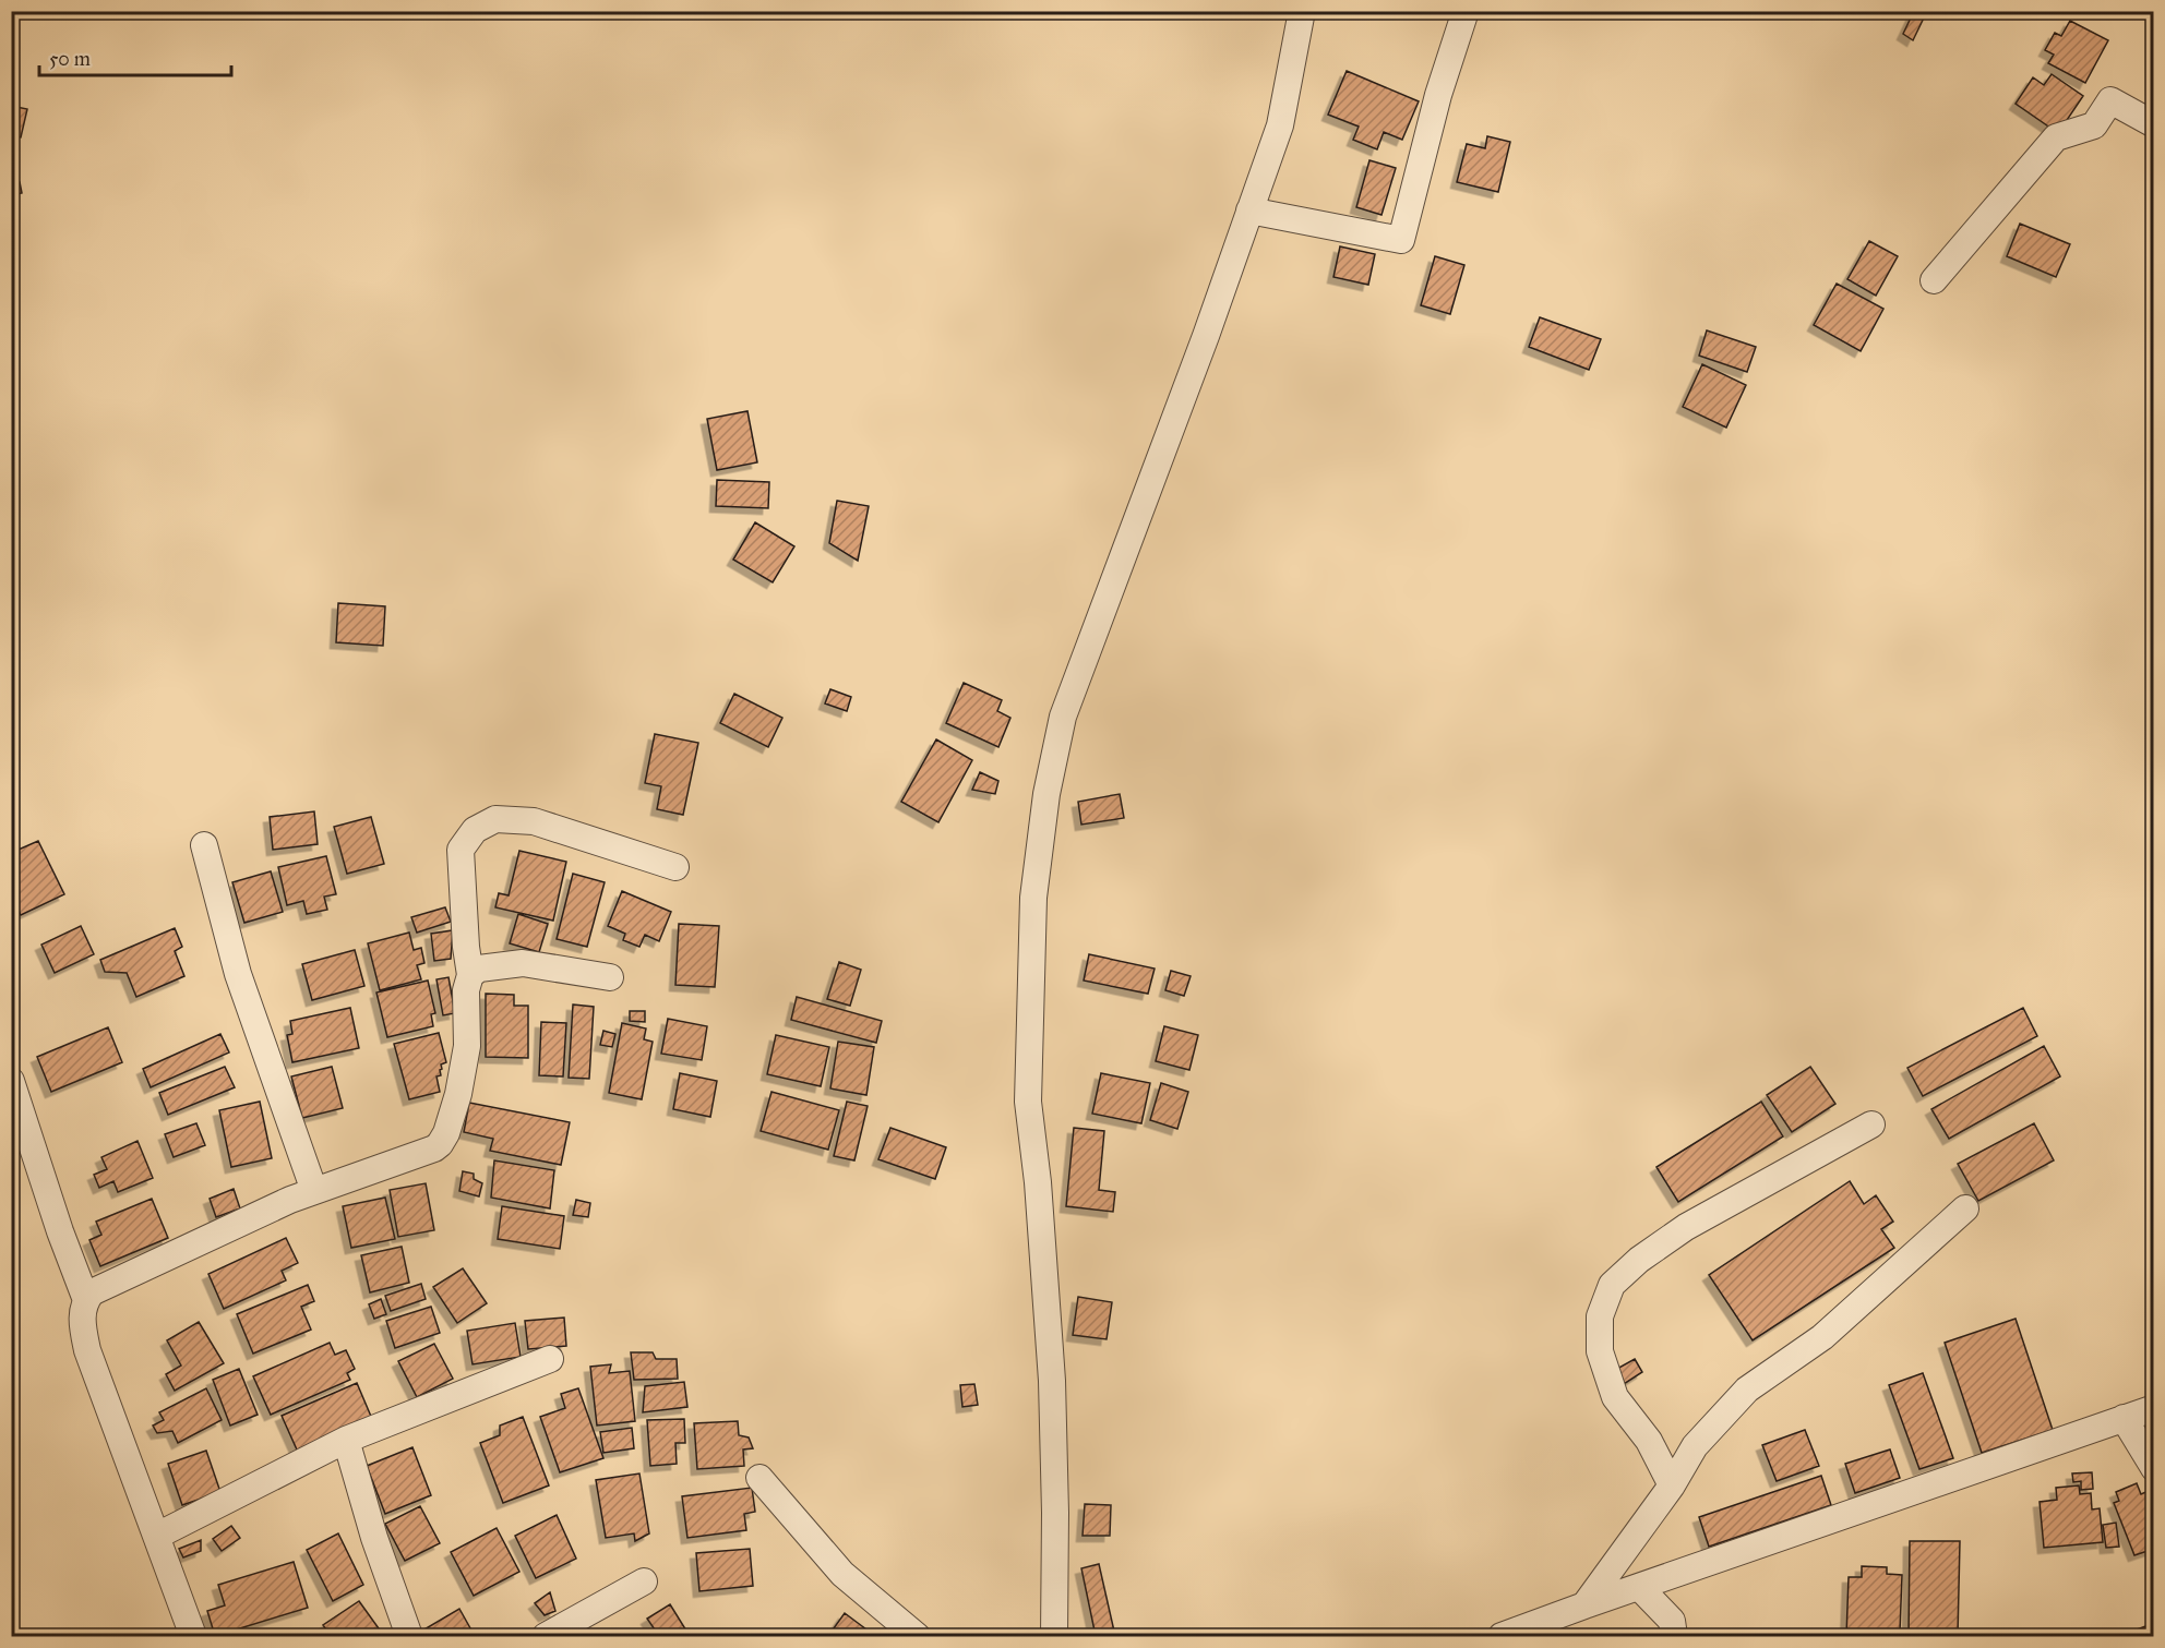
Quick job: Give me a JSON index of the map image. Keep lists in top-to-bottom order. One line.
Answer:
{"scale_bar":"50 m"}
